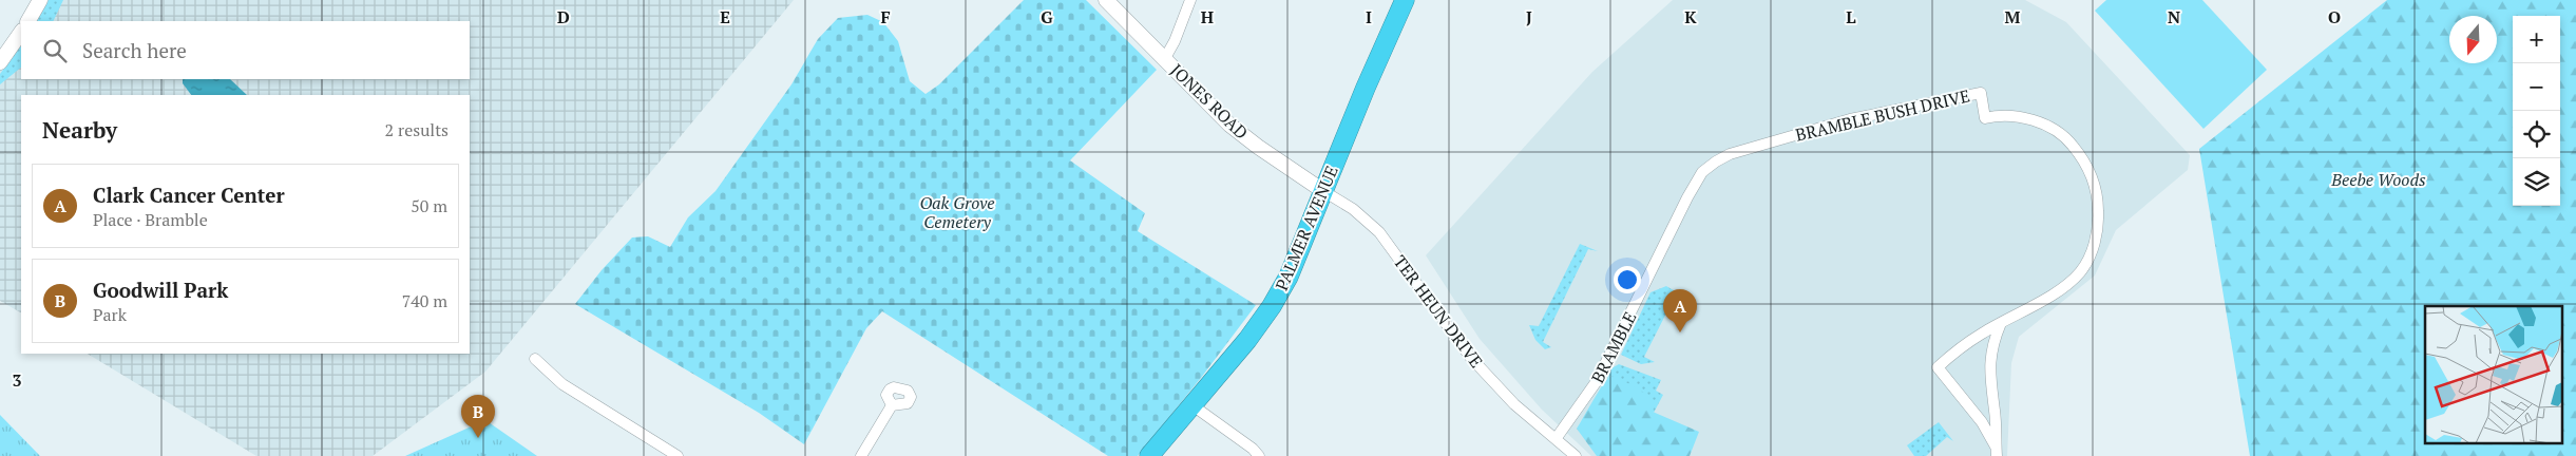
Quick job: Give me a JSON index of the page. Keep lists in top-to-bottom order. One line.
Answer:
{"streets":{"highway":["PALMER AVENUE"],"main road":["JONES ROAD"],"street":["BRAMBLE BUSH DRIVE","TER HEUN DRIVE","BRAMBLE"]},"crossings":[["JONES ROAD","PALMER AVENUE"],["JONES ROAD","TER HEUN DRIVE"],["BRAMBLE BUSH DRIVE","BRAMBLE"],["PALMER AVENUE","TER HEUN DRIVE"],["TER HEUN DRIVE","BRAMBLE"]],"parks":["Beebe Woods","Oak Grove Cemetery"],"north":"bottom","page":{"map_buttons":["+","−"],"search":"Search here","heading":["Nearby","2 results"],"list":[{"mark":"A","name":"Clark Cancer Center","note":"Place · Bramble","value":"50 m"},{"mark":"B","name":"Goodwill Park","note":"Park","value":"740 m"}],"pins":["A","B"]},"grid":{"columns":["D","E","F","G","H","I","J","K","L","M","N","O"],"rows":["3"]}}
